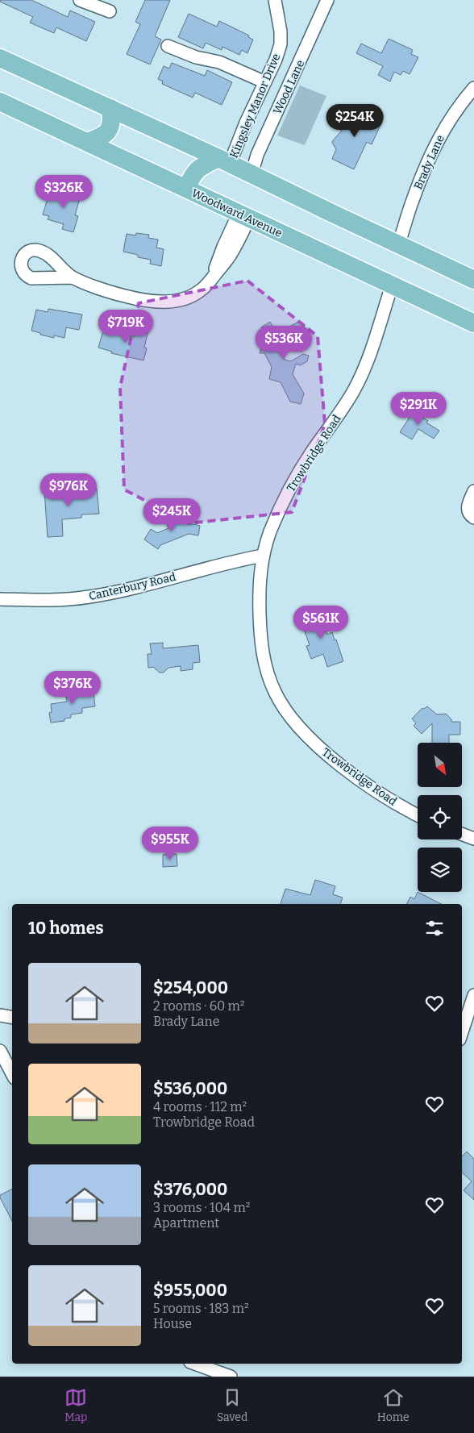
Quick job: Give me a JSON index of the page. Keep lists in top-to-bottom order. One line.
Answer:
{"streets":{"main road":["Woodward Avenue"],"street":["Wood Lane","Kingsley Manor Drive","Brady Lane","Trowbridge Road","Canterbury Road"]},"crossings":[["Woodward Avenue","Trowbridge Road"],["Trowbridge Road","Canterbury Road"]],"north":"bottom right","page":{"price":["$254K","$326K","$719K","$536K","$291K","$976K","$245K","$561K","$376K","$955K"],"heading":"10 homes","list":[{"name":"$254,000","note":"2 rooms · 60 m² · Brady Lane"},{"name":"$536,000","note":"4 rooms · 112 m² · Trowbridge Road"},{"name":"$376,000","note":"3 rooms · 104 m² · Apartment"},{"name":"$955,000","note":"5 rooms · 183 m² · House"}],"tabs":["Map","Saved","Home"]}}
